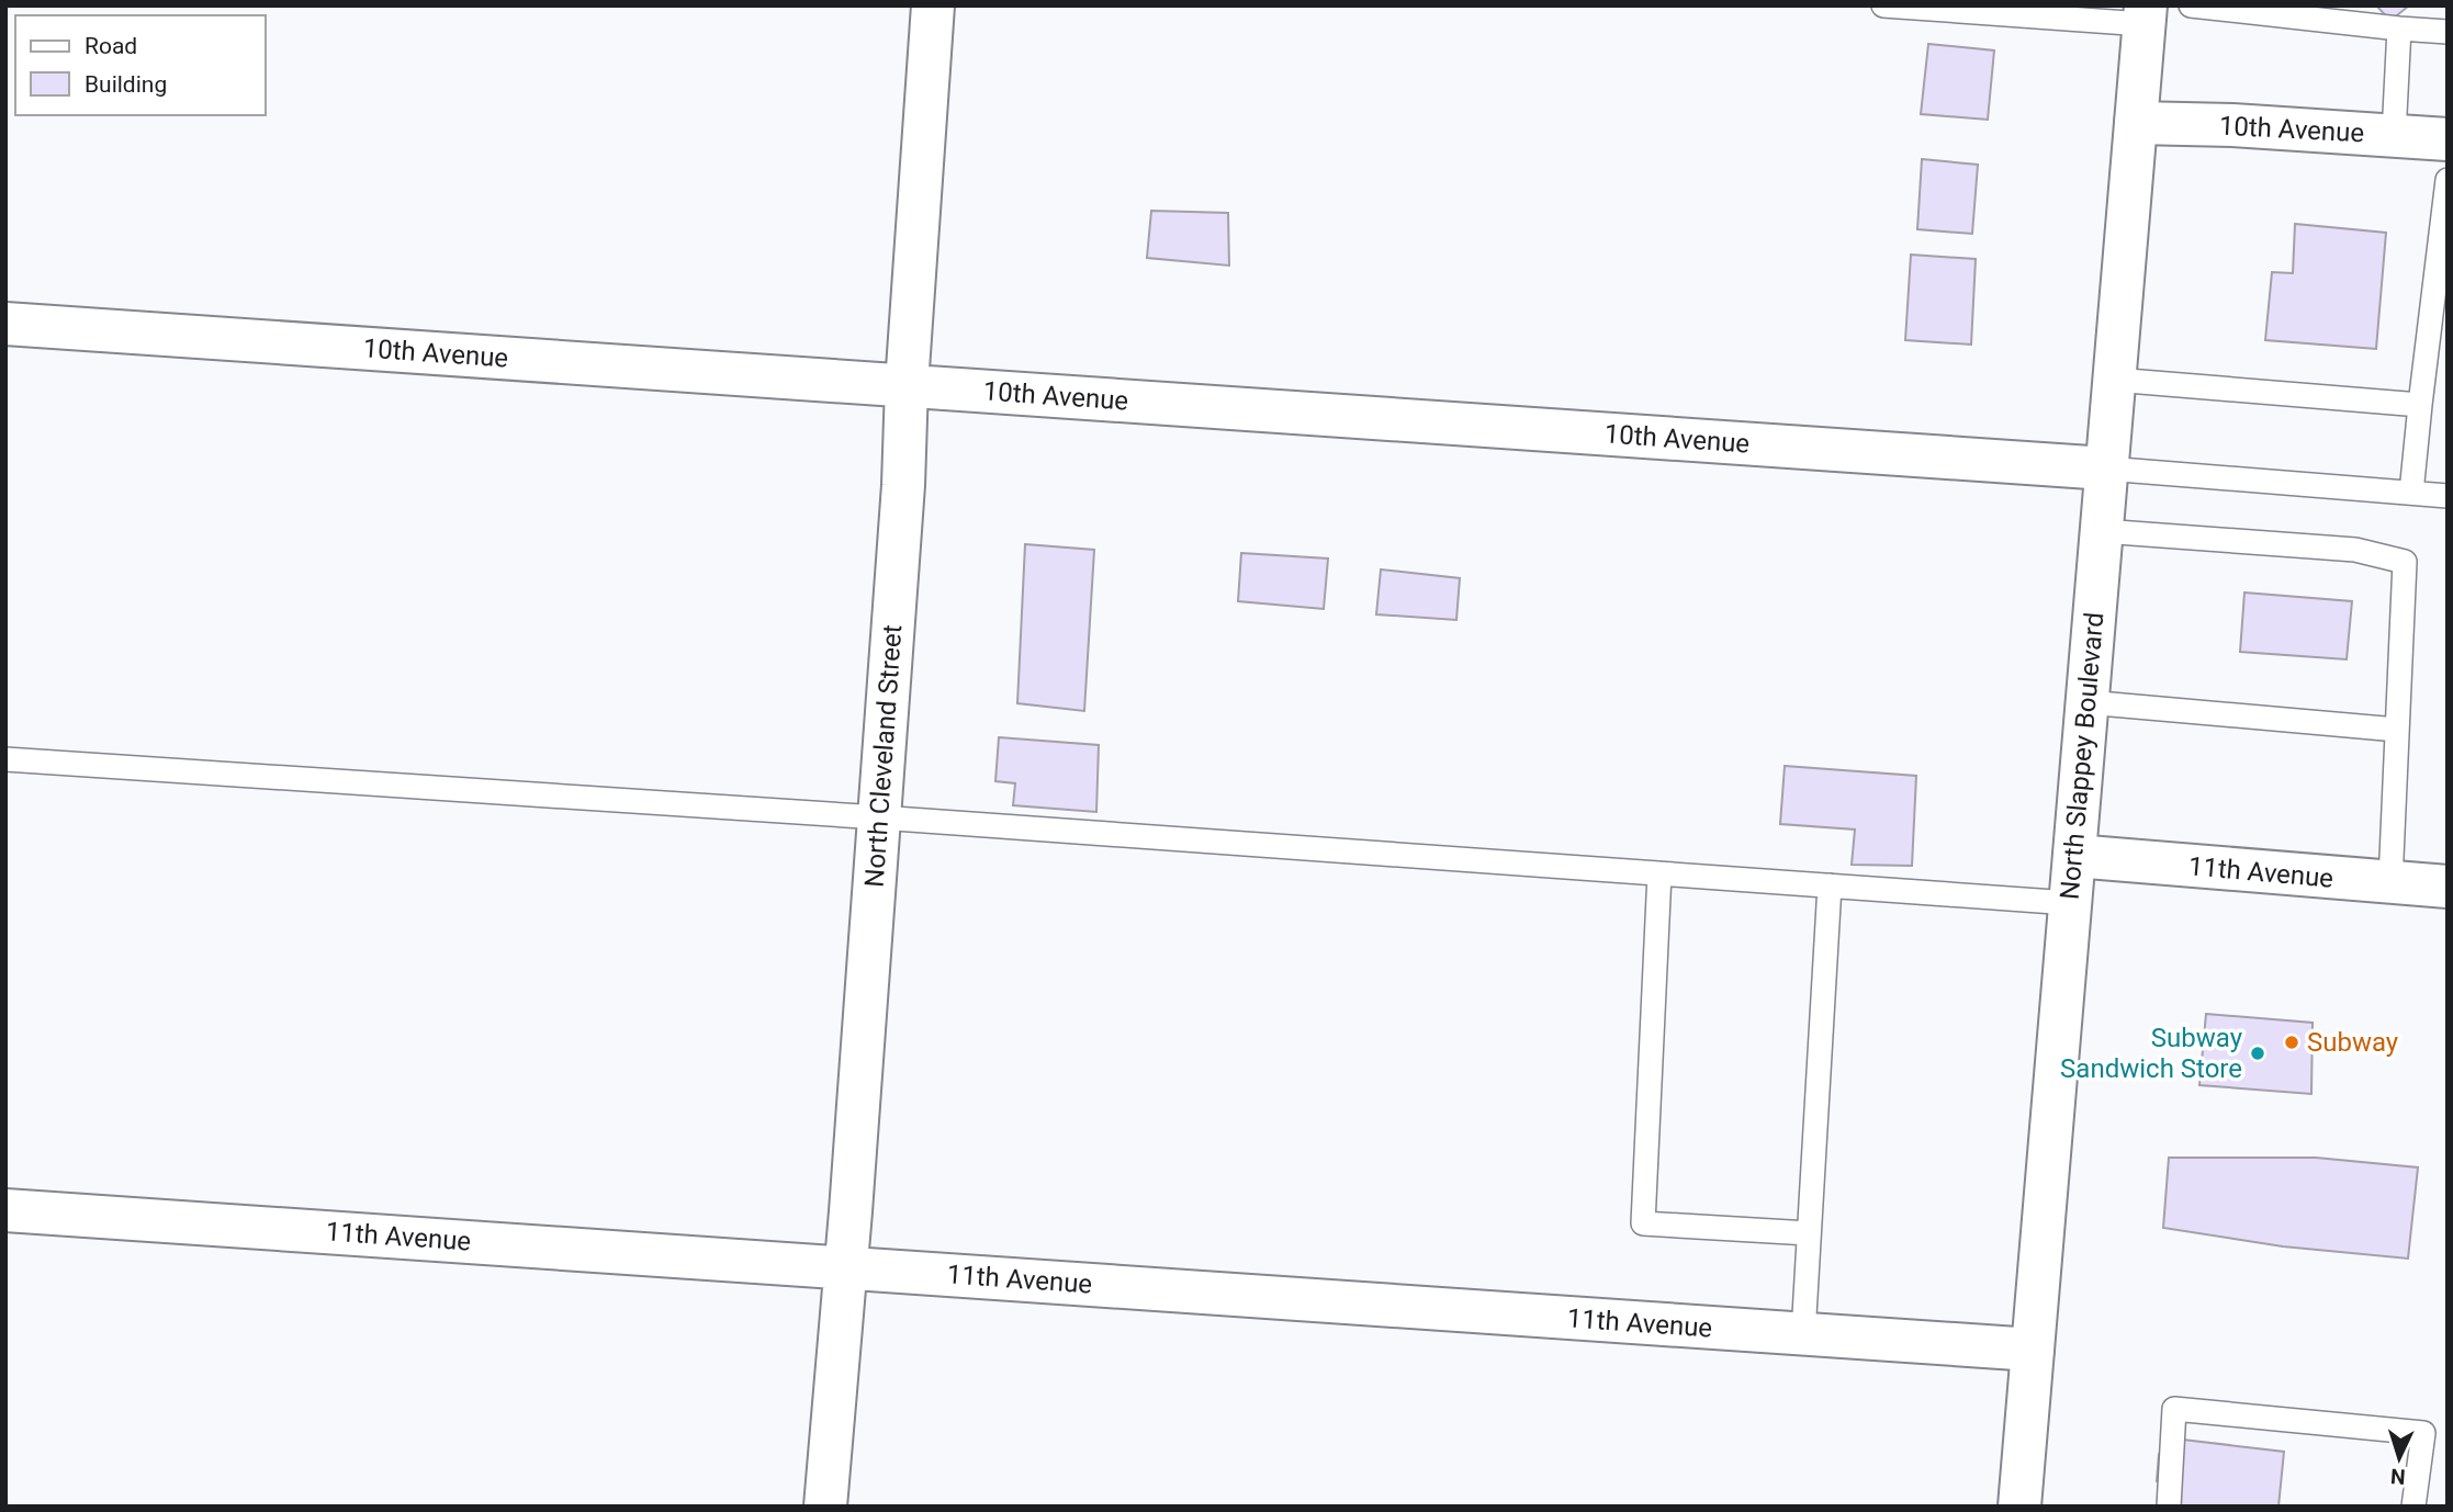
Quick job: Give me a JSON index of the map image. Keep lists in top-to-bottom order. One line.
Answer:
{"streets":{"street":["10th Avenue","North Cleveland Street","North Slappey Boulevard","11th Avenue"]},"crossings":[["10th Avenue","North Cleveland Street"],["10th Avenue","North Slappey Boulevard"],["North Cleveland Street","11th Avenue"],["North Slappey Boulevard","11th Avenue"]],"places":["Subway","Subway Sandwich Store"],"legend":["Road","Building"],"north":"bottom"}
